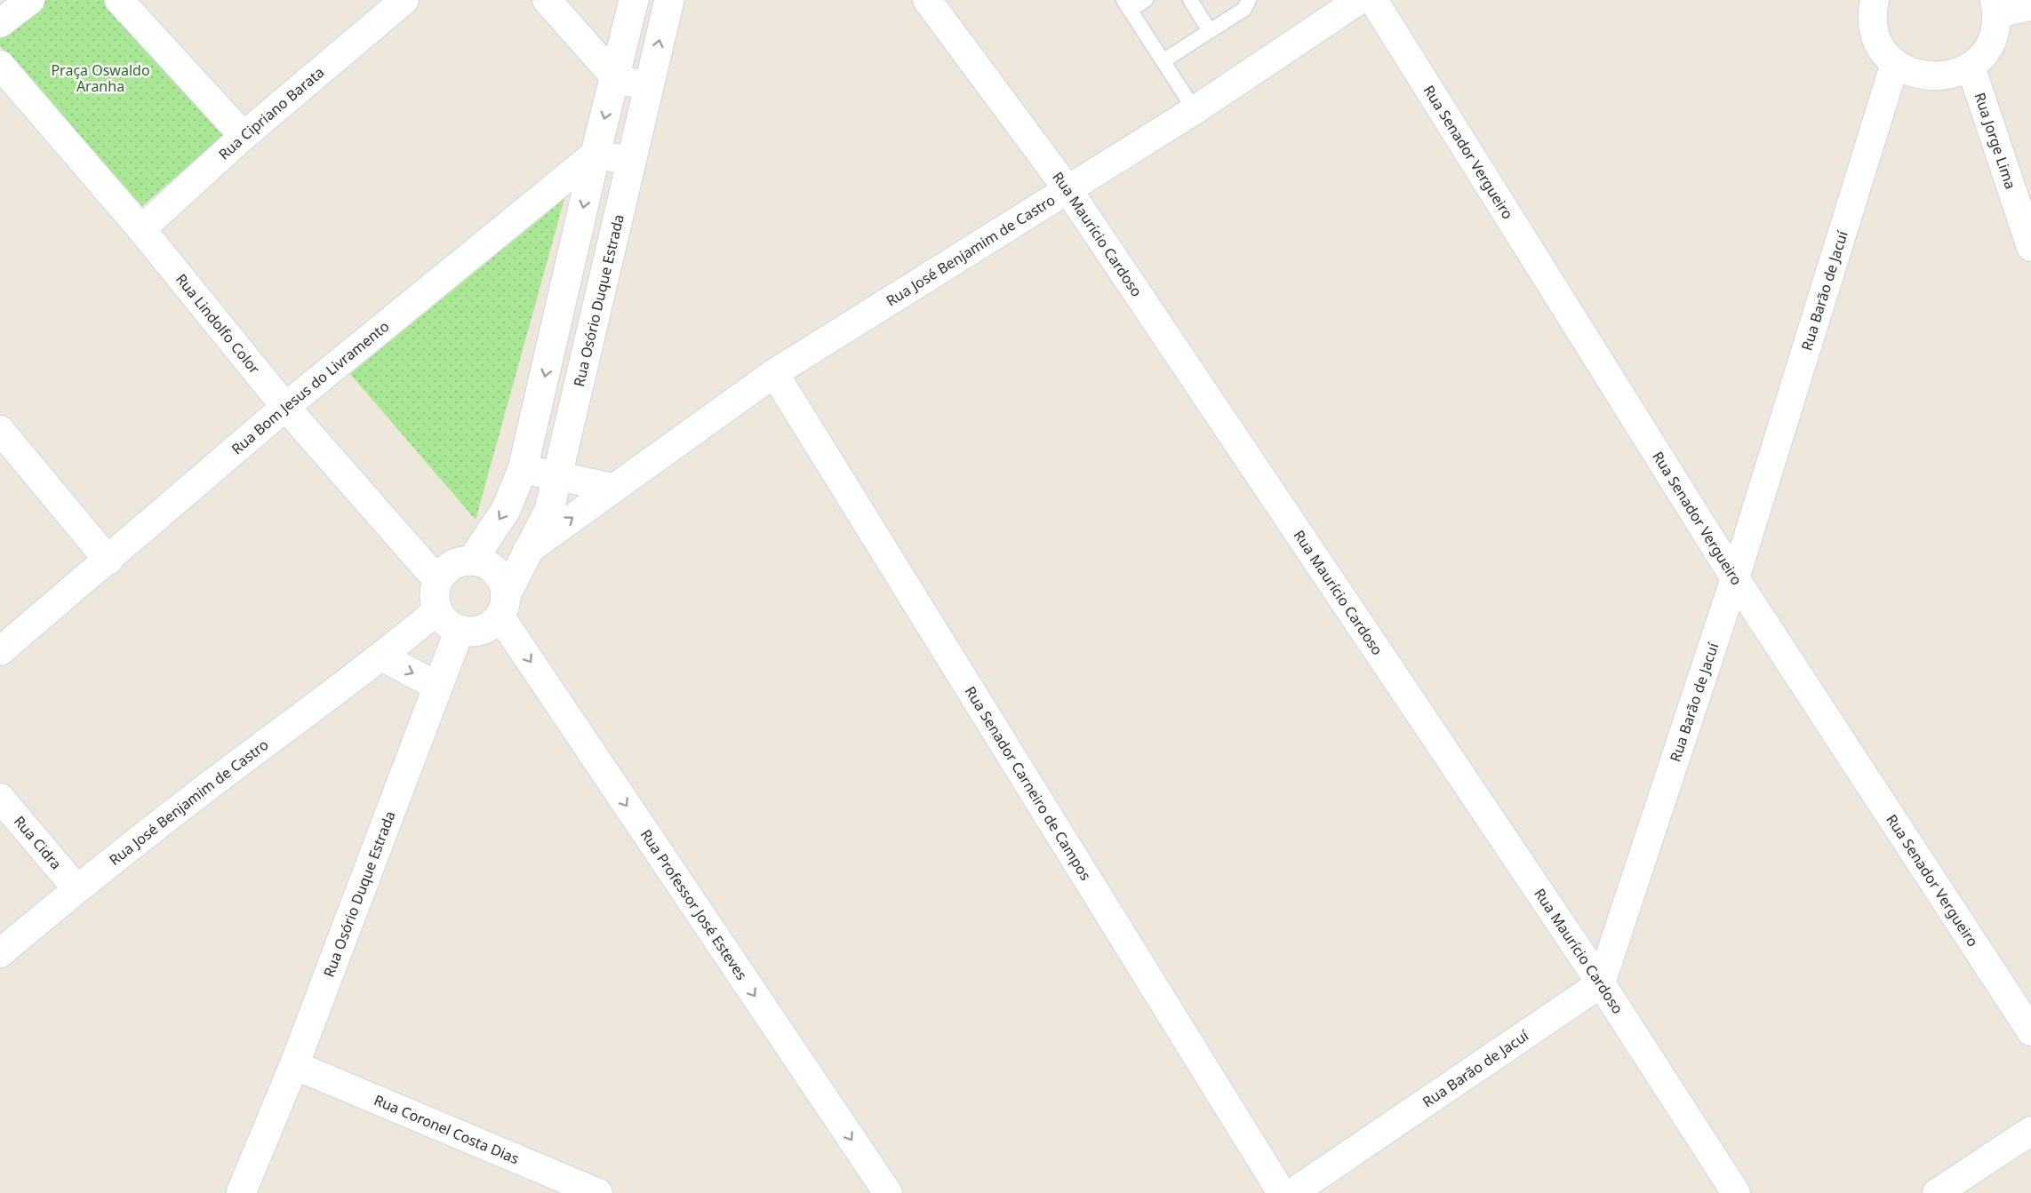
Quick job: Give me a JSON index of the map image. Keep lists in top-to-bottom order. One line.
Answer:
{"streets":{"street":["Rua Cipriano Barata","Rua Jorge Lima","Rua Senador Vergueiro","Rua Maurício Cardoso","Rua José Benjamim de Castro","Rua Barão de Jacuí","Rua Osório Duque Estrada","Rua Lindolfo Color","Rua Bom Jesus do Livramento","Rua Senador Carneiro de Campos","Rua Cidra","Rua Professor José Esteves","Rua Coronel Costa Dias"]},"crossings":[["Rua Cipriano Barata","Rua Lindolfo Color"],["Rua Senador Vergueiro","Rua Barão de Jacuí"],["Rua Maurício Cardoso","Rua José Benjamim de Castro"],["Rua Maurício Cardoso","Rua Barão de Jacuí"],["Rua José Benjamim de Castro","Rua Osório Duque Estrada"],["Rua José Benjamim de Castro","Rua Lindolfo Color"],["Rua José Benjamim de Castro","Rua Senador Carneiro de Campos"],["Rua José Benjamim de Castro","Rua Cidra"],["Rua José Benjamim de Castro","Rua Professor José Esteves"],["Rua Osório Duque Estrada","Rua Lindolfo Color"],["Rua Osório Duque Estrada","Rua Professor José Esteves"],["Rua Osório Duque Estrada","Rua Coronel Costa Dias"],["Rua Lindolfo Color","Rua Bom Jesus do Livramento"],["Rua Lindolfo Color","Rua Professor José Esteves"]],"one_way":["Rua Professor José Esteves"],"parks":["Praça Oswaldo Aranha"]}
